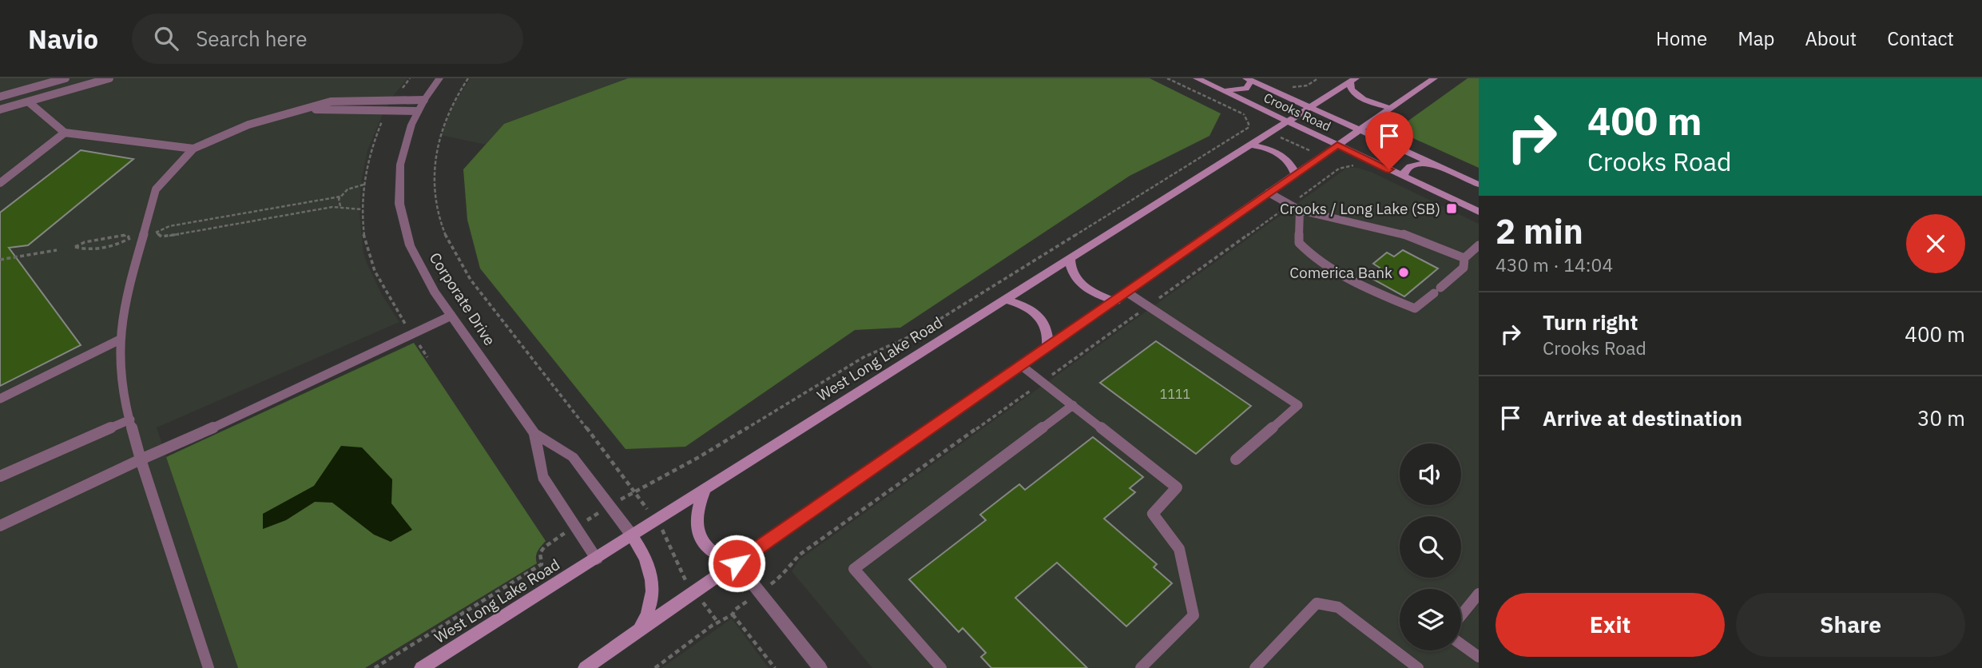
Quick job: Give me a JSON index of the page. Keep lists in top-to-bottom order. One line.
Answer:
{"streets":{"main road":["Crooks Road","West Long Lake Road"],"street":["Corporate Drive"]},"crossings":[["Crooks Road","West Long Lake Road"],["Corporate Drive","West Long Lake Road"]],"places":{"transit":["Crooks / Long Lake (SB)"],"other":["Comerica Bank"]},"house_numbers":["1111"],"page":{"header":"Navio","search":"Search here","nav":["Home","Map","About","Contact"],"turn":["400 m","Crooks Road"],"heading":["2 min","430 m · 14:04"],"list":[{"name":"Turn right","note":"Crooks Road","value":"400 m"},{"name":"Arrive at destination","value":"30 m"}],"buttons":["Exit","Share"]}}
